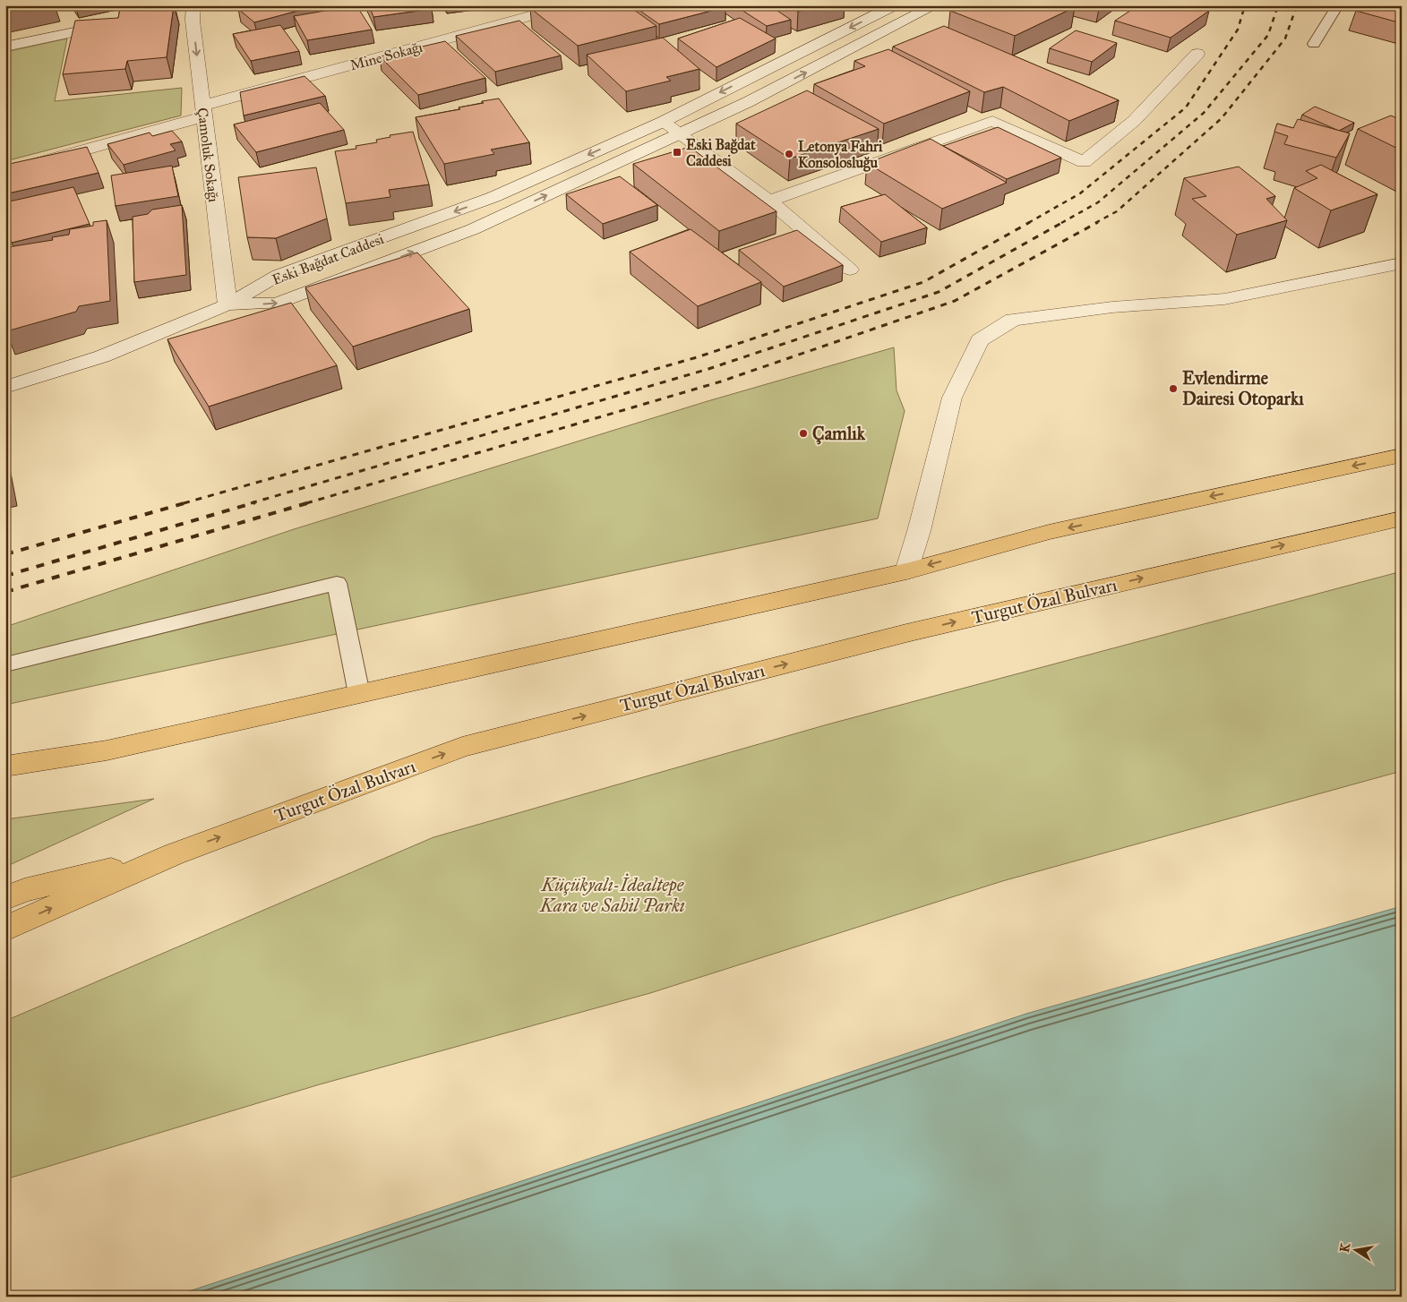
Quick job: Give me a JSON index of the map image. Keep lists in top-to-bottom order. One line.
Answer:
{"streets":{"highway":["Turgut Özal Bulvarı"],"street":["Mine Sokağı","Çamoluk Sokağı","Eski Bağdat Caddesi"]},"crossings":[["Mine Sokağı","Çamoluk Sokağı"],["Çamoluk Sokağı","Eski Bağdat Caddesi"]],"parks":["Küçükyalı-İdealtepe Kara ve Sahil Parkı"],"places":{"transit":["Eski Bağdat Caddesi"],"other":["Letonya Fahri Konsolosluğu","Evlendirme Dairesi Otoparkı","Çamlık"]},"north":"left"}
